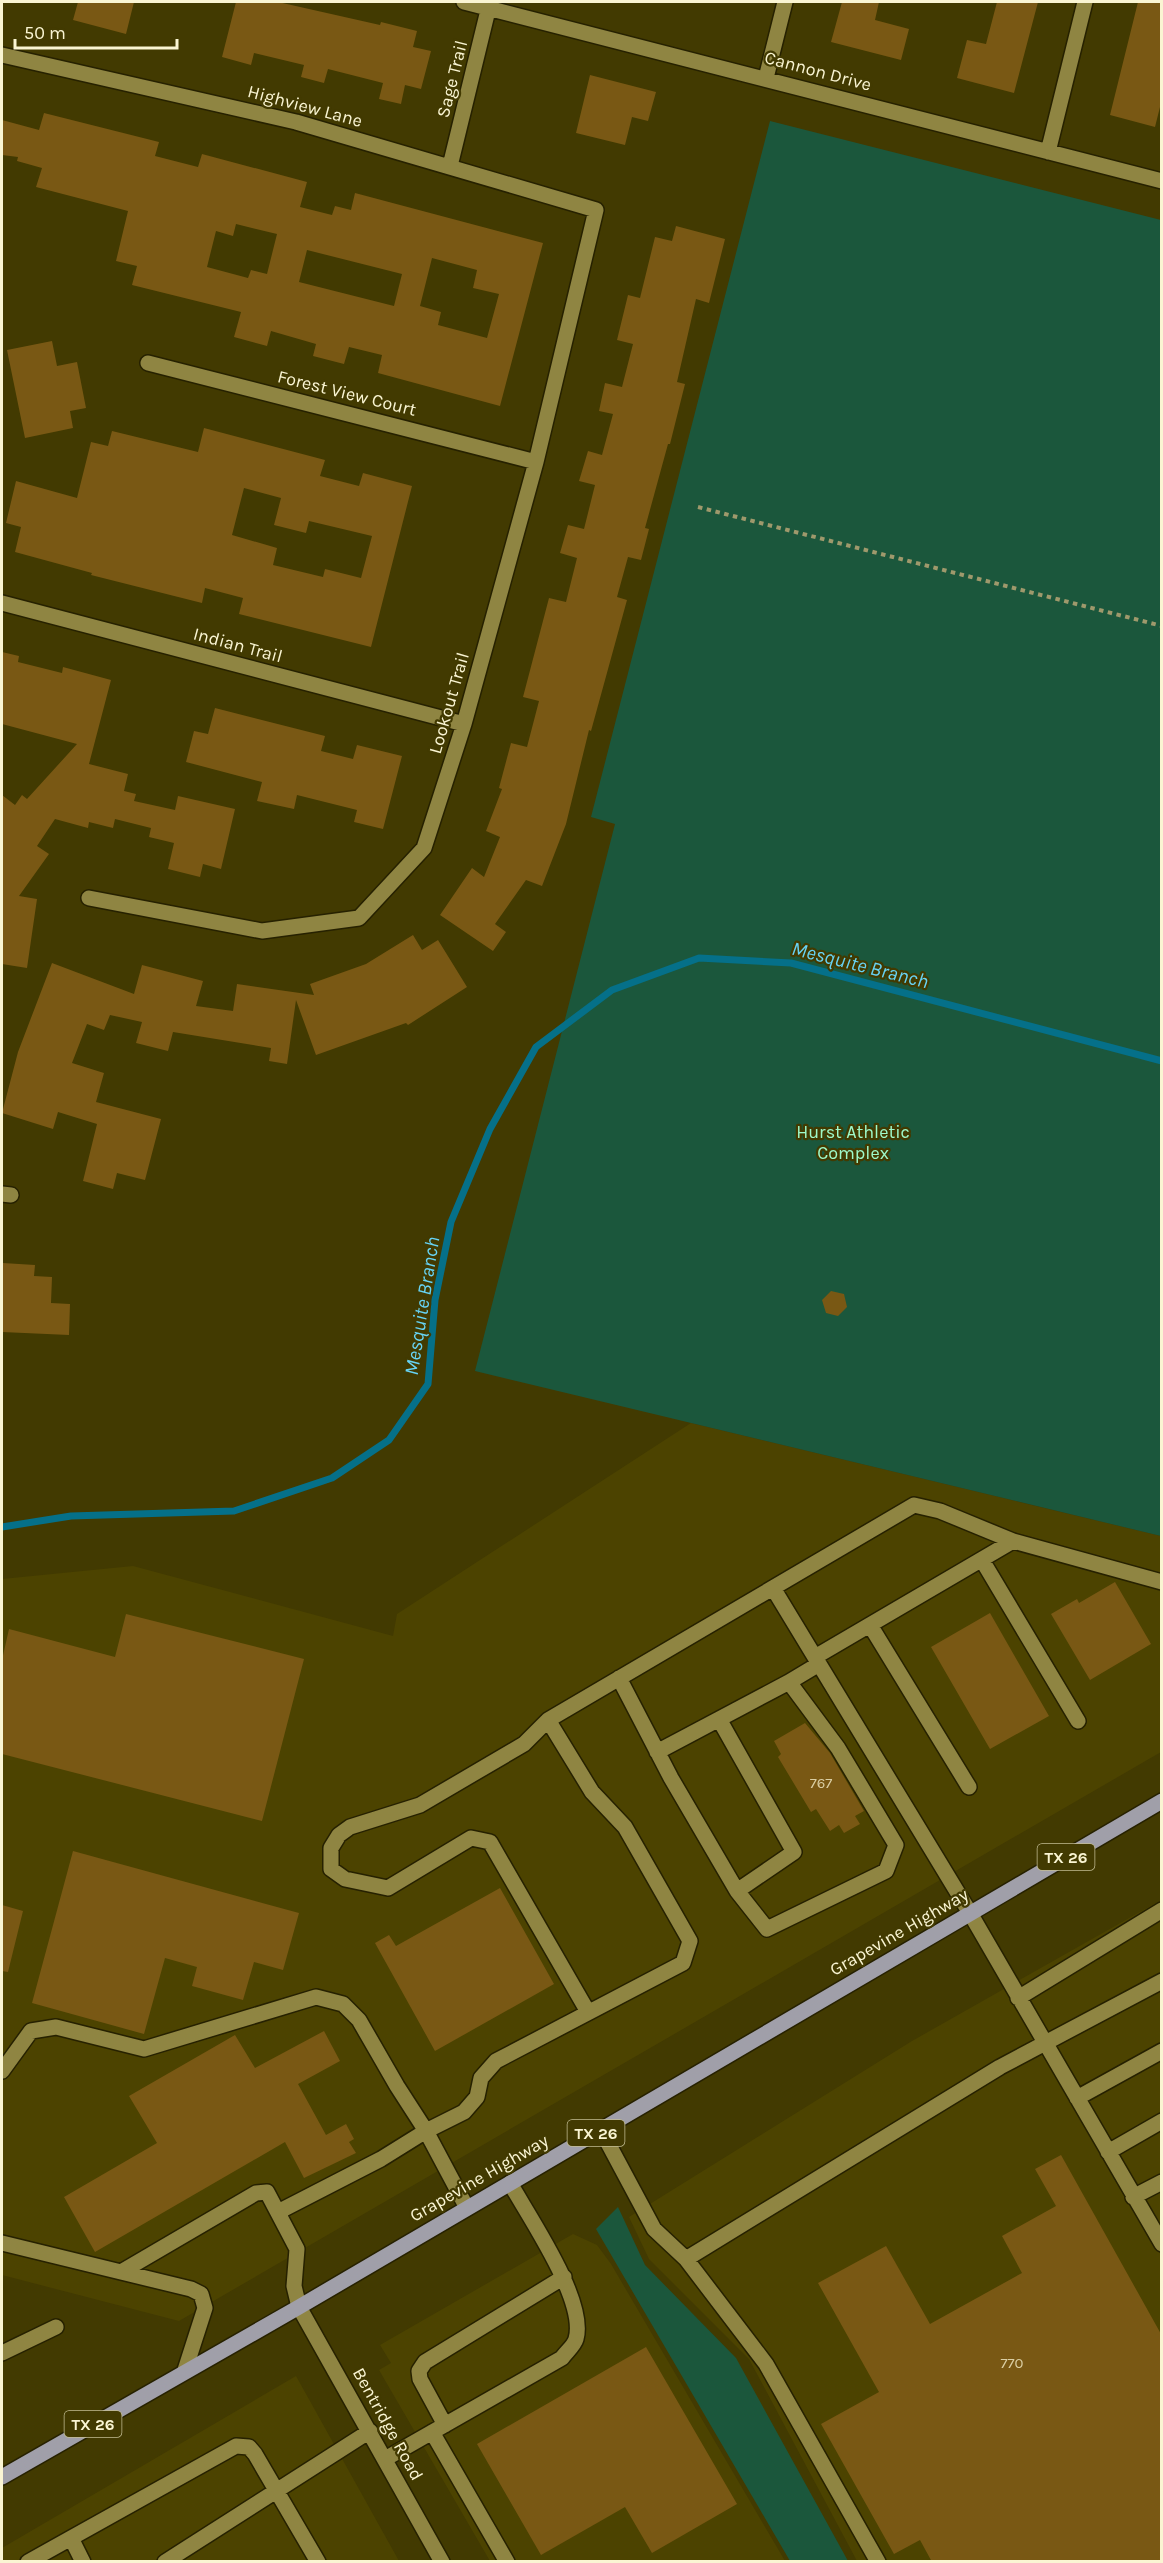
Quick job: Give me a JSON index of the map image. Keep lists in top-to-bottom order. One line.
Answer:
{"streets":{"main road":["TX 26","Grapevine Highway"],"street":["Cannon Drive","Sage Trail","Highview Lane","Forest View Court","Indian Trail","Lookout Trail","Bentridge Road"]},"crossings":[["Cannon Drive","Sage Trail"],["Sage Trail","Highview Lane"],["Highview Lane","Lookout Trail"],["Forest View Court","Lookout Trail"],["Indian Trail","Lookout Trail"],["Grapevine Highway","Bentridge Road"]],"water":["Mesquite Branch"],"parks":["Hurst Athletic Complex"],"house_numbers":["767","770"],"scale_bar":"50 m"}
